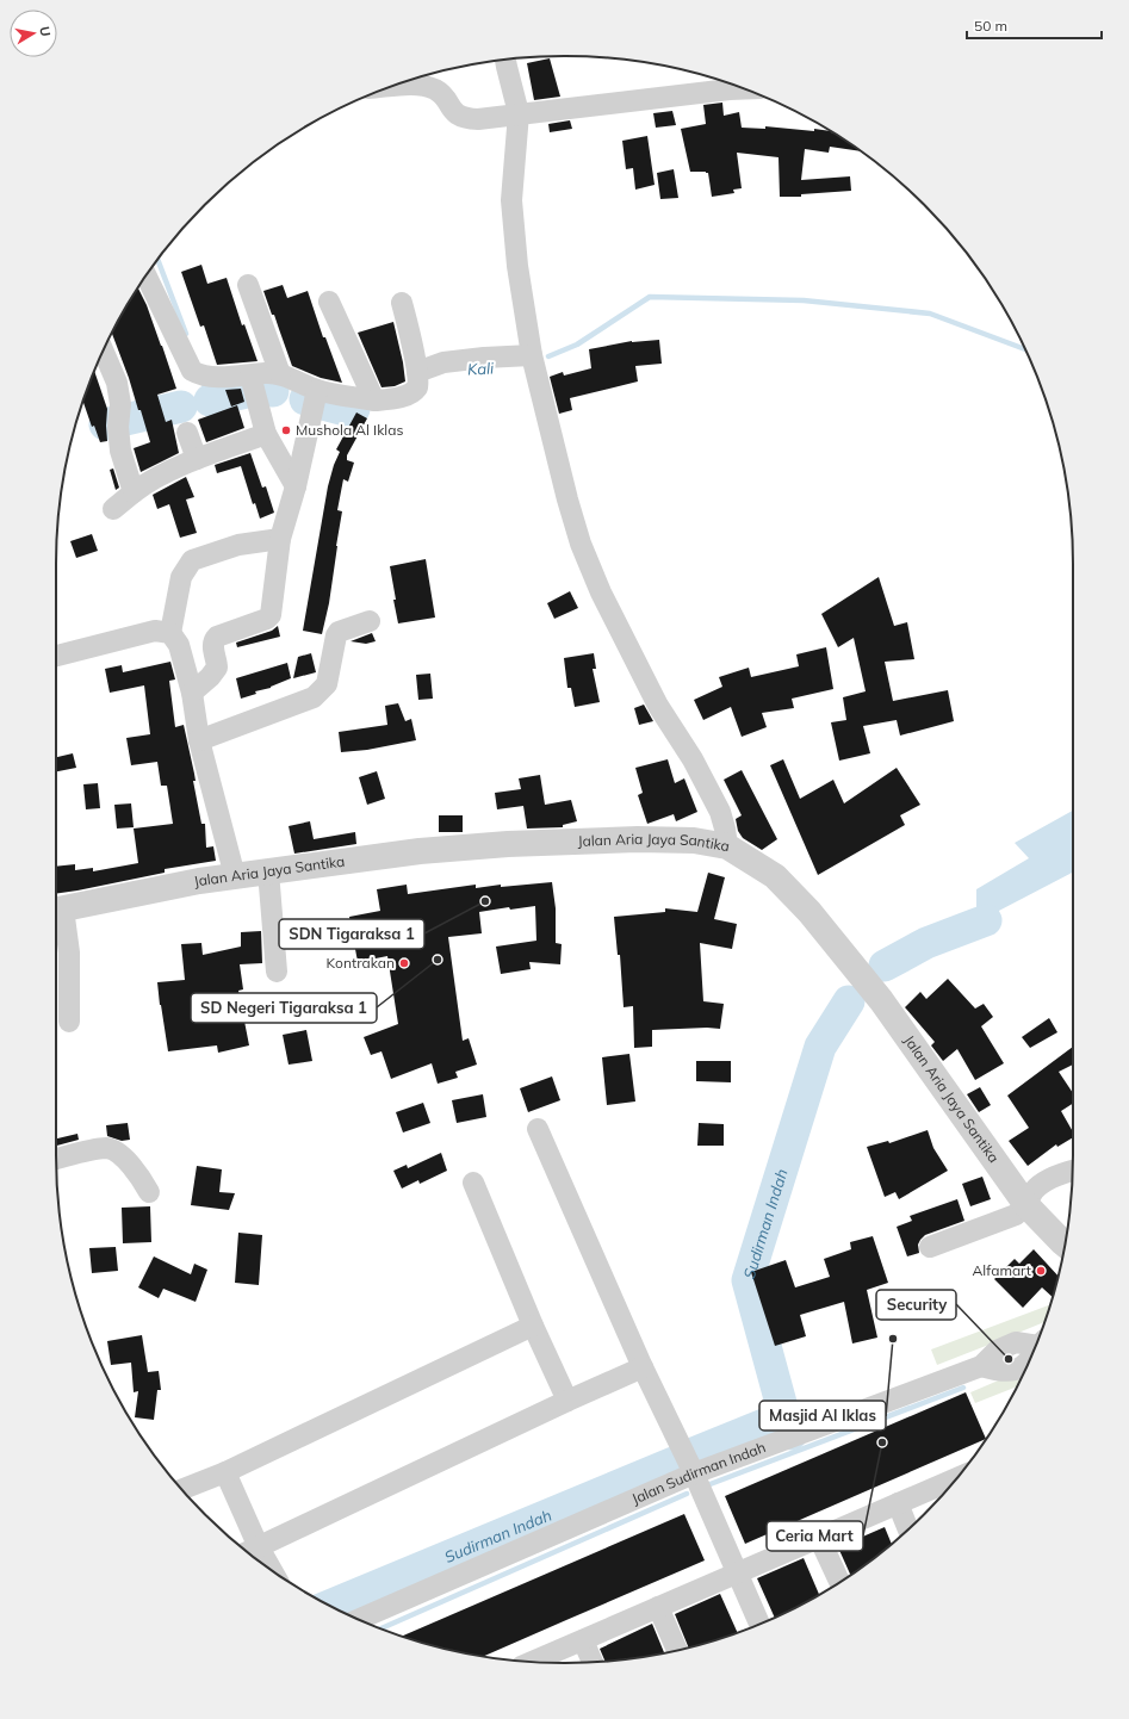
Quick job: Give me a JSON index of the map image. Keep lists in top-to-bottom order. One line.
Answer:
{"streets":{"street":["Jalan Aria Jaya Santika","Jalan Sudirman Indah"]},"water":["Kali","Sudirman Indah"],"places":["Mushola Al Iklas","SDN Tigaraksa 1","SD Negeri Tigaraksa 1","Kontrakan","Alfamart","Masjid Al Iklas","Security","Ceria Mart"],"scale_bar":"50 m","north":"right"}
